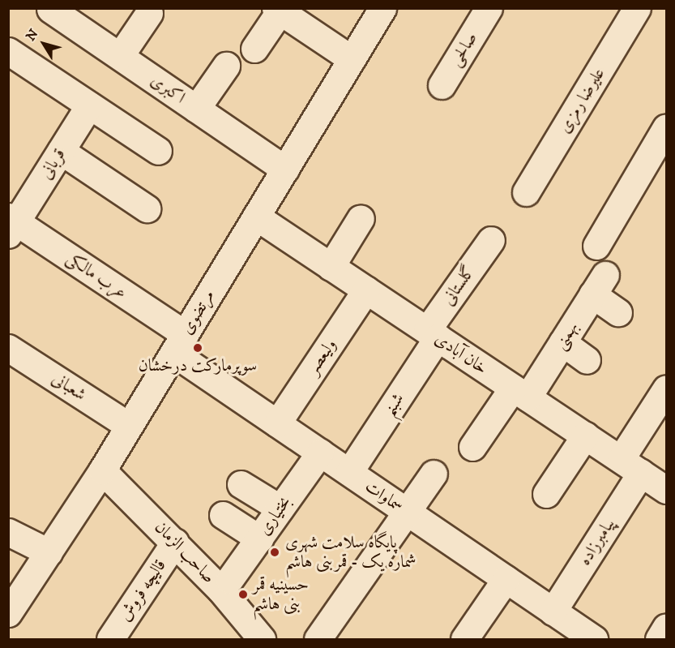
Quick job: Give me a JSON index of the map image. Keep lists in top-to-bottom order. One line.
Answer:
{"streets":{"street":["صالحی","اکبری","علیرضا رمزی","قربانی","عرب مالکی","گلستانی","مرتضوی","بهمنی","خان آبادی","ولیعصر","شعبانی","شبنم","سماوات","بختیاری","پیامبرزاده","صاحب الزمان","قالیچه فروش"]},"crossings":[["اکبری","مرتضوی"],["قربانی","عرب مالکی"],["عرب مالکی","مرتضوی"],["عرب مالکی","سماوات"],["گلستانی","خان آبادی"],["گلستانی","شبنم"],["مرتضوی","خان آبادی"],["مرتضوی","شعبانی"],["مرتضوی","سماوات"],["مرتضوی","صاحب الزمان"],["بهمنی","خان آبادی"],["خان آبادی","ولیعصر"],["خان آبادی","شبنم"],["خان آبادی","پیامبرزاده"],["ولیعصر","سماوات"],["شبنم","سماوات"],["سماوات","بختیاری"],["سماوات","پیامبرزاده"],["صاحب الزمان","قالیچه فروش"]],"places":["سوپرمارکت درخشان","پایگاه سلامت شهری شماره یک - قمربنی هاشم","حسینیه قمر بنی هاشم"],"north":"top left"}
